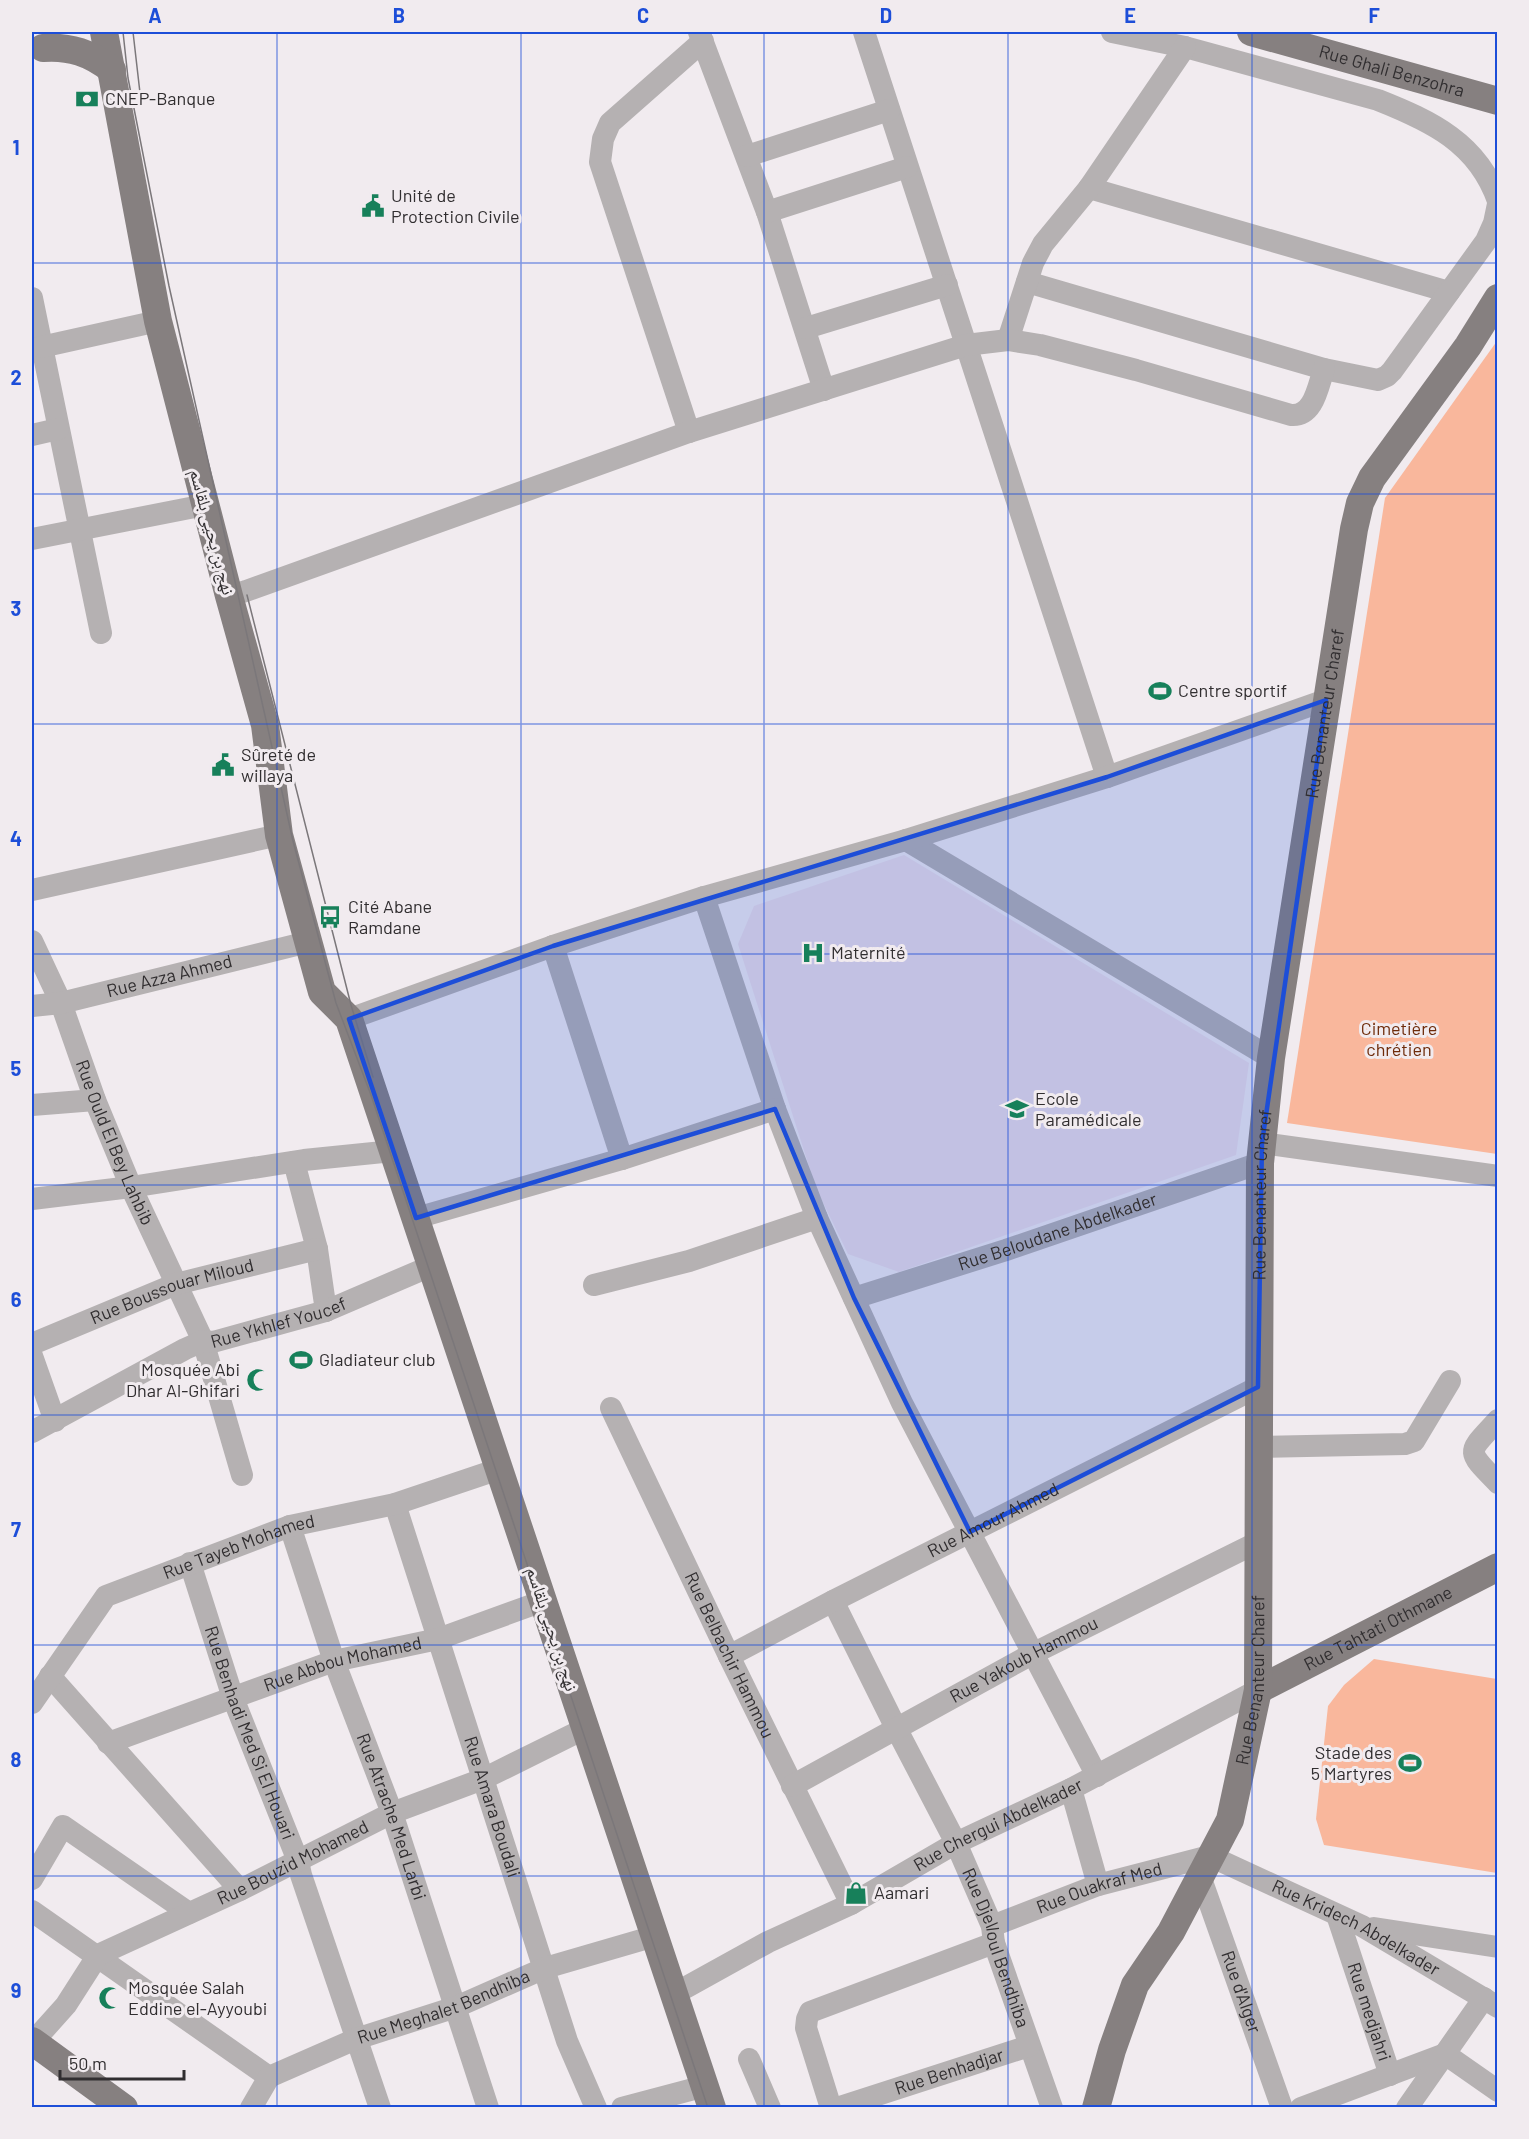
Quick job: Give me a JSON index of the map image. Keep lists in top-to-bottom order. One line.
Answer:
{"streets":{"main road":["Rue Ghali Benzohra","نهج بن يحيى بلقاسم","Rue Benanteur Charef","Rue Tahtati Othmane"],"street":["Rue Azza Ahmed","Rue Ould El Bey Lahbib","Rue Beloudane Abdelkader","Rue Boussouar Miloud","Rue Ykhlef Youcef","Rue Amour Ahmed","Rue Tayeb Mohamed","Rue Belbachir Hammou","Rue Yakoub Hammou","Rue Abbou Mohamed","Rue Benhadi Med Si El Houari","Rue Amara Boudali","Rue Atrache Med Larbi","Rue Chergui Abdelkader","Rue Bouzid Mohamed","Rue Ouakraf Med","Rue Kridech Abdelkader","Rue Djelloul Bendhiba","Rue d'Alger","Rue Meghalet Bendhiba","Rue medjahri","Rue Benhadjar"]},"crossings":[["نهج بن يحيى بلقاسم","Rue Azza Ahmed"],["نهج بن يحيى بلقاسم","Rue Ykhlef Youcef"],["نهج بن يحيى بلقاسم","Rue Tayeb Mohamed"],["نهج بن يحيى بلقاسم","Rue Abbou Mohamed"],["نهج بن يحيى بلقاسم","Rue Chergui Abdelkader"],["نهج بن يحيى بلقاسم","Rue Bouzid Mohamed"],["نهج بن يحيى بلقاسم","Rue Meghalet Bendhiba"],["Rue Benanteur Charef","Rue Beloudane Abdelkader"],["Rue Benanteur Charef","Rue Amour Ahmed"],["Rue Benanteur Charef","Rue Tahtati Othmane"],["Rue Benanteur Charef","Rue Yakoub Hammou"],["Rue Benanteur Charef","Rue Chergui Abdelkader"],["Rue Benanteur Charef","Rue Ouakraf Med"],["Rue Benanteur Charef","Rue Kridech Abdelkader"],["Rue Benanteur Charef","Rue d'Alger"],["Rue Azza Ahmed","Rue Ould El Bey Lahbib"],["Rue Ould El Bey Lahbib","Rue Boussouar Miloud"],["Rue Ould El Bey Lahbib","Rue Ykhlef Youcef"],["Rue Amour Ahmed","Rue Belbachir Hammou"],["Rue Amour Ahmed","Rue Djelloul Bendhiba"],["Rue Tayeb Mohamed","Rue Benhadi Med Si El Houari"],["Rue Tayeb Mohamed","Rue Amara Boudali"],["Rue Tayeb Mohamed","Rue Atrache Med Larbi"],["Rue Tahtati Othmane","Rue Chergui Abdelkader"],["Rue Belbachir Hammou","Rue Yakoub Hammou"],["Rue Belbachir Hammou","Rue Chergui Abdelkader"],["Rue Yakoub Hammou","Rue Djelloul Bendhiba"],["Rue Abbou Mohamed","Rue Benhadi Med Si El Houari"],["Rue Abbou Mohamed","Rue Amara Boudali"],["Rue Abbou Mohamed","Rue Atrache Med Larbi"],["Rue Benhadi Med Si El Houari","Rue Bouzid Mohamed"],["Rue Benhadi Med Si El Houari","Rue Meghalet Bendhiba"],["Rue Amara Boudali","Rue Bouzid Mohamed"],["Rue Amara Boudali","Rue Meghalet Bendhiba"],["Rue Atrache Med Larbi","Rue Bouzid Mohamed"],["Rue Atrache Med Larbi","Rue Meghalet Bendhiba"],["Rue Chergui Abdelkader","Rue Djelloul Bendhiba"],["Rue Ouakraf Med","Rue Kridech Abdelkader"],["Rue Ouakraf Med","Rue Djelloul Bendhiba"],["Rue Ouakraf Med","Rue d'Alger"],["Rue Kridech Abdelkader","Rue d'Alger"],["Rue Kridech Abdelkader","Rue medjahri"],["Rue Djelloul Bendhiba","Rue Benhadjar"]],"parks":["Cimetière chrétien"],"places":{"bank":["CNEP-Banque"],"public building":["Unité de Protection Civile","Sûreté de willaya"],"sports":["Centre sportif","Gladiateur club","Stade des 5 Martyres"],"bus stop":["Cité Abane Ramdane"],"hospital":["Maternité"],"school or university":["Ecole Paramédicale"],"mosque":["Mosquée Abi Dhar Al-Ghifari","Mosquée Salah Eddine el-Ayyoubi"],"shop":["Aamari"]},"scale_bar":"50 m","grid":{"columns":["A","B","C","D","E","F"],"rows":["1","2","3","4","5","6","7","8","9"]}}
